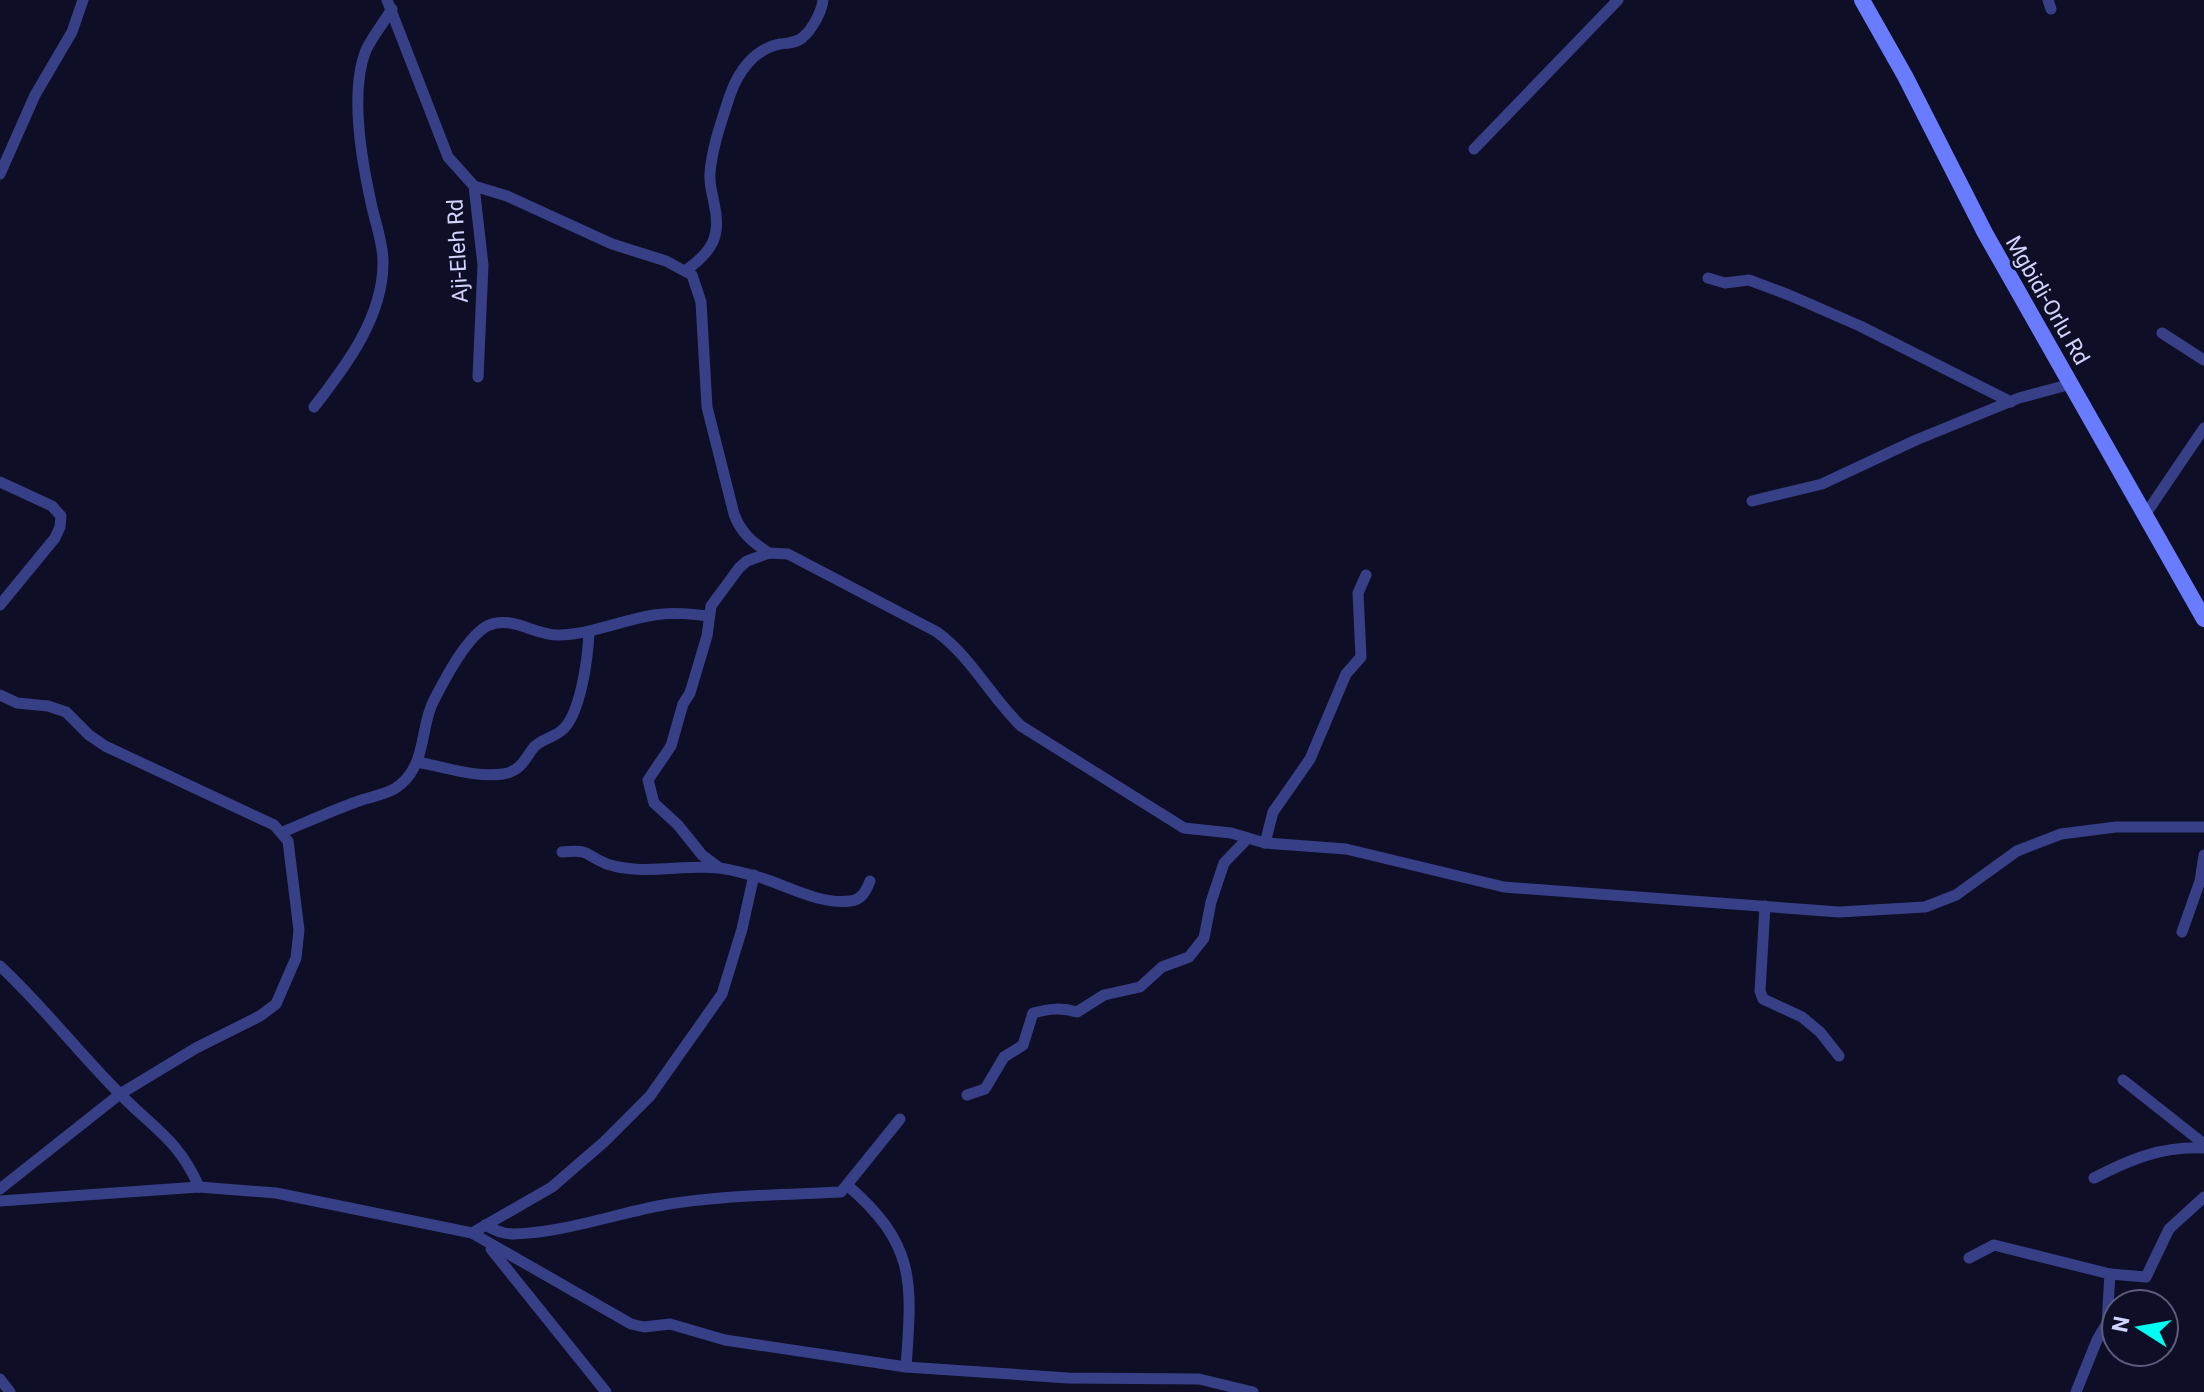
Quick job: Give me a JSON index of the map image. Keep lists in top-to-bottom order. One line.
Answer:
{"streets":{"main road":["Mgbidi-Orlu Rd"],"street":["Aji-Eleh Rd"]},"north":"left"}
